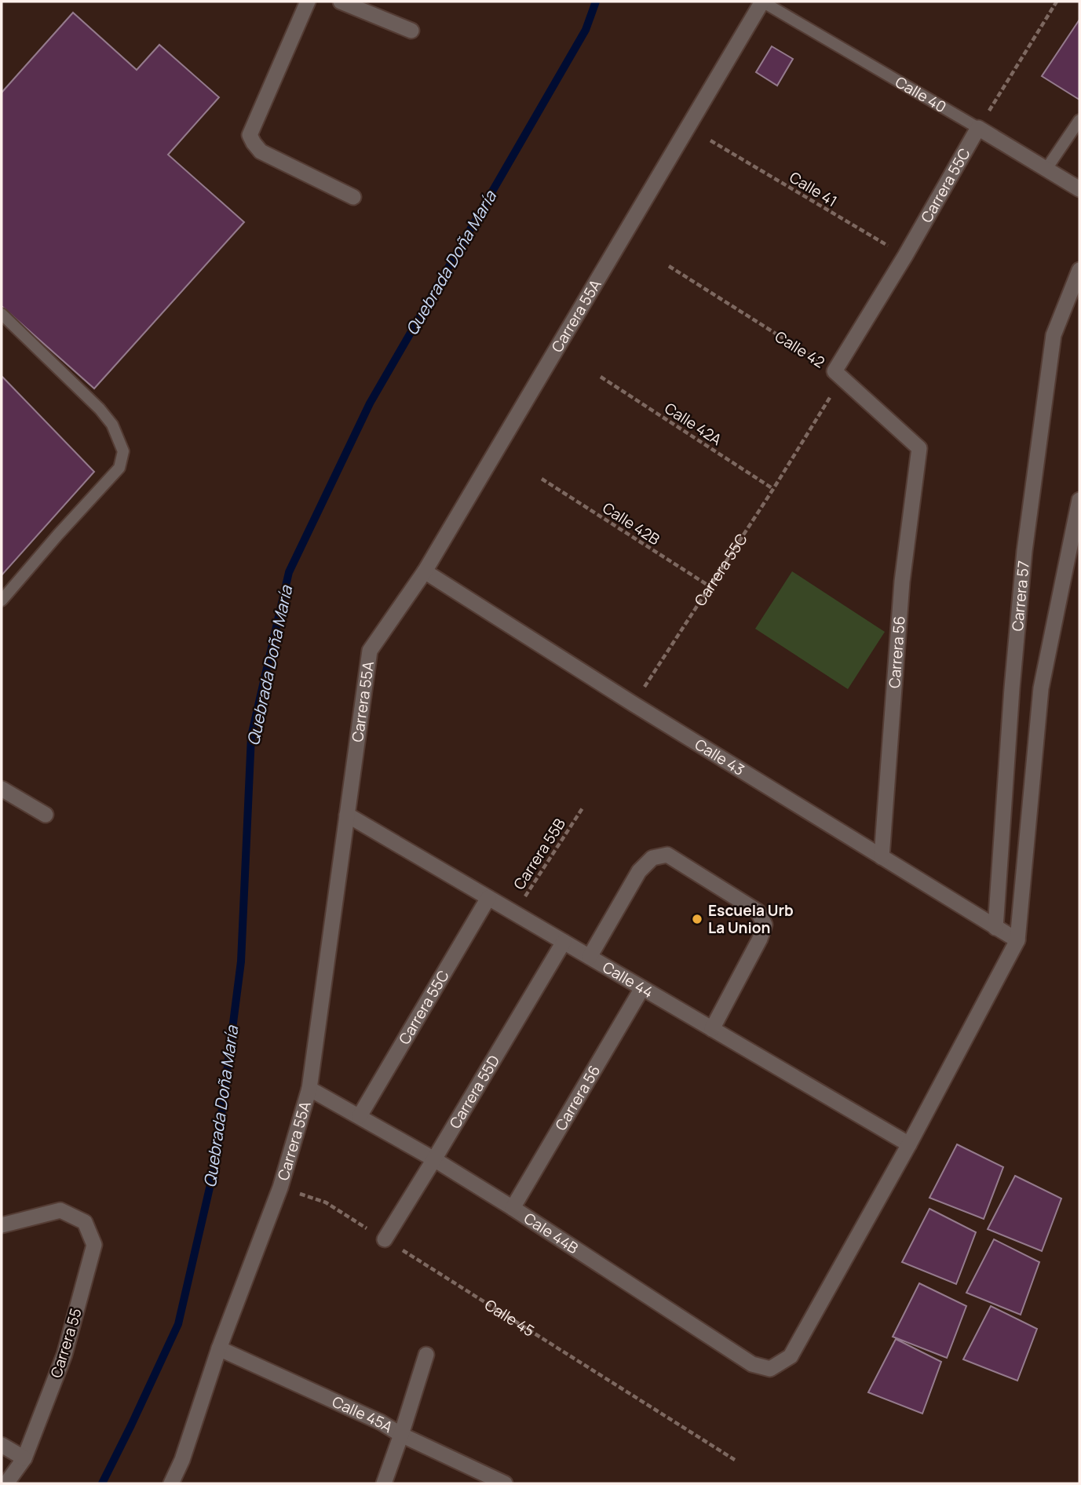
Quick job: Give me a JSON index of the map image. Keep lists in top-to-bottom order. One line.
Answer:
{"streets":{"street":["Calle 40","Carrera 55C","Carrera 55A","Carrera 57","Carrera 56","Calle 43","Calle 44","Carrera 55D","Cale 44B","Carrera 55","Calle 45A"],"path":["Calle 41","Calle 42","Calle 42A","Calle 42B","Carrera 55B","Calle 45"]},"crossings":[["Calle 40","Carrera 55C"],["Calle 40","Carrera 55A"],["Carrera 55C","Calle 41"],["Carrera 55C","Calle 42"],["Carrera 55C","Calle 42A"],["Carrera 55C","Calle 42B"],["Carrera 55C","Carrera 56"],["Carrera 55C","Calle 43"],["Carrera 55C","Calle 44"],["Carrera 55C","Cale 44B"],["Carrera 55A","Calle 43"],["Carrera 55A","Calle 44"],["Carrera 55A","Cale 44B"],["Carrera 55A","Calle 45"],["Carrera 55A","Calle 45A"],["Calle 42","Carrera 56"],["Carrera 57","Calle 43"],["Carrera 56","Calle 43"],["Carrera 56","Calle 44"],["Carrera 56","Cale 44B"],["Carrera 55B","Calle 44"],["Calle 44","Carrera 55D"],["Calle 44","Cale 44B"],["Carrera 55D","Cale 44B"],["Carrera 55D","Calle 45"]],"water":["Quebrada Doña María"],"places":["Escuela Urb La Union"]}
